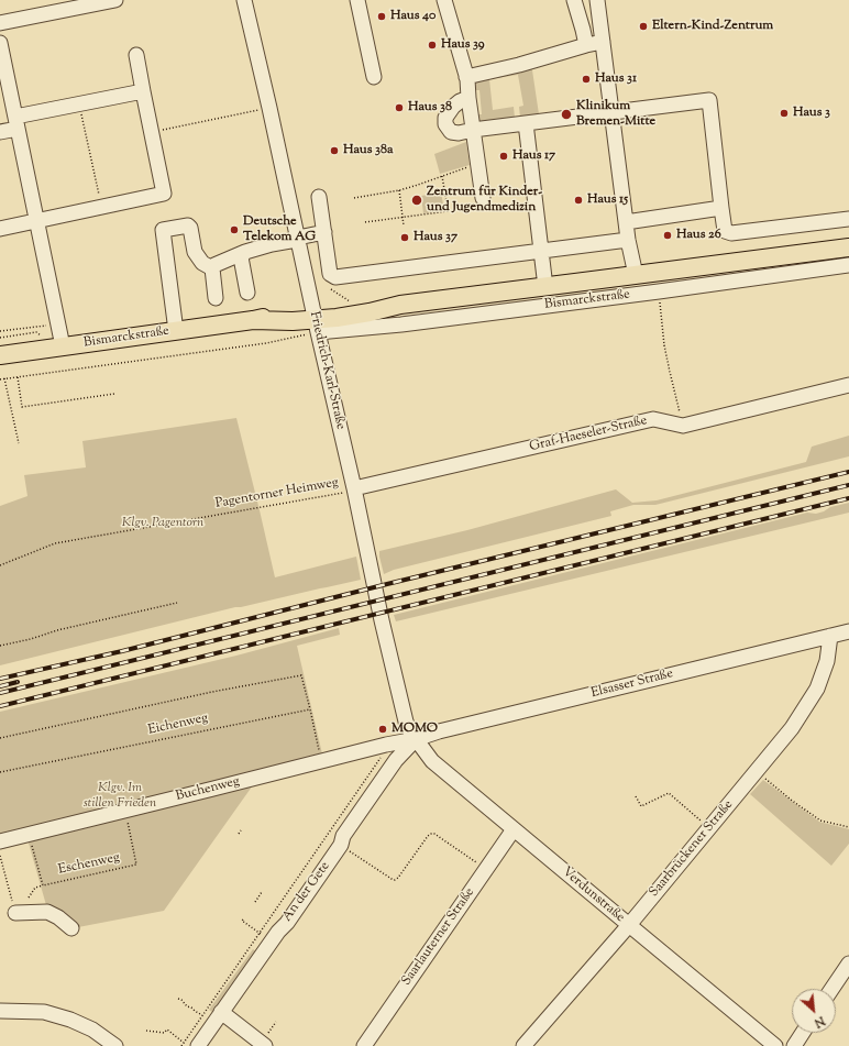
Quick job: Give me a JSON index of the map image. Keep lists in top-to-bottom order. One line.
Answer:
{"streets":{"main road":["Bismarckstraße"],"street":["Friedrich-Karl-Straße","Graf-Haeseler-Straße","Elsasser Straße","Buchenweg","Saarbrückener Straße","An der Gete","Verdunstraße","Saarlauterner Straße"],"path":["Pagentorner Heimweg","Eichenweg","Eschenweg"]},"crossings":[["Bismarckstraße","Friedrich-Karl-Straße"],["Friedrich-Karl-Straße","Graf-Haeseler-Straße"],["Friedrich-Karl-Straße","Pagentorner Heimweg"],["Friedrich-Karl-Straße","Elsasser Straße"],["Friedrich-Karl-Straße","Buchenweg"],["Friedrich-Karl-Straße","An der Gete"],["Friedrich-Karl-Straße","Verdunstraße"],["Graf-Haeseler-Straße","Pagentorner Heimweg"],["Elsasser Straße","Buchenweg"],["Elsasser Straße","Saarbrückener Straße"],["Elsasser Straße","An der Gete"],["Elsasser Straße","Verdunstraße"],["Buchenweg","Eschenweg"],["Buchenweg","An der Gete"],["Buchenweg","Verdunstraße"],["Saarbrückener Straße","Verdunstraße"],["An der Gete","Verdunstraße"],["Verdunstraße","Saarlauterner Straße"]],"parks":["Klgv. Pagentorn","Klgv. Im stillen Frieden"],"places":["Haus 40","Eltern-Kind-Zentrum","Haus 39","Haus 31","Haus 38","Haus 3","Klinikum Bremen-Mitte","Haus 38a","Haus 17","Zentrum für Kinder- und Jugendmedizin","Haus 15","Deutsche Telekom AG","Haus 26","Haus 37","MOMO"],"north":"bottom right"}
